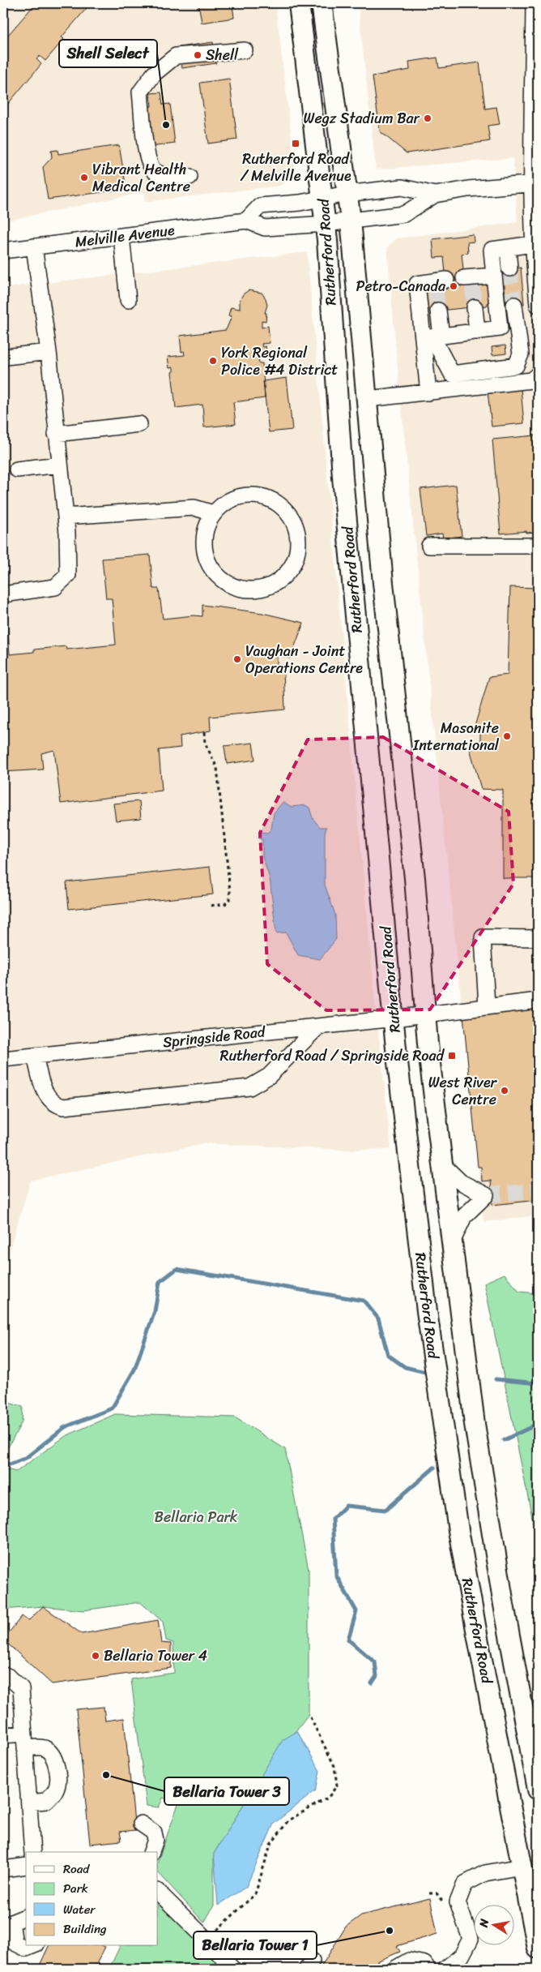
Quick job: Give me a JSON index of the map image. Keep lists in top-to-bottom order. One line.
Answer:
{"streets":{"main road":["Rutherford Road"],"street":["Melville Avenue","Springside Road"]},"crossings":[["Melville Avenue","Rutherford Road"],["Rutherford Road","Springside Road"]],"parks":["Bellaria Park"],"places":{"other":["Shell","Wegz Stadium Bar","Shell Select","Vibrant Health Medical Centre","Petro-Canada","York Regional Police #4 District","Vaughan - Joint Operations Centre","Masonite International","West River Centre","Bellaria Tower 4","Bellaria Tower 3","Bellaria Tower 1"],"transit":["Rutherford Road / Melville Avenue","Rutherford Road / Springside Road"]},"legend":["Road","Park","Water","Building"],"north":"left"}
